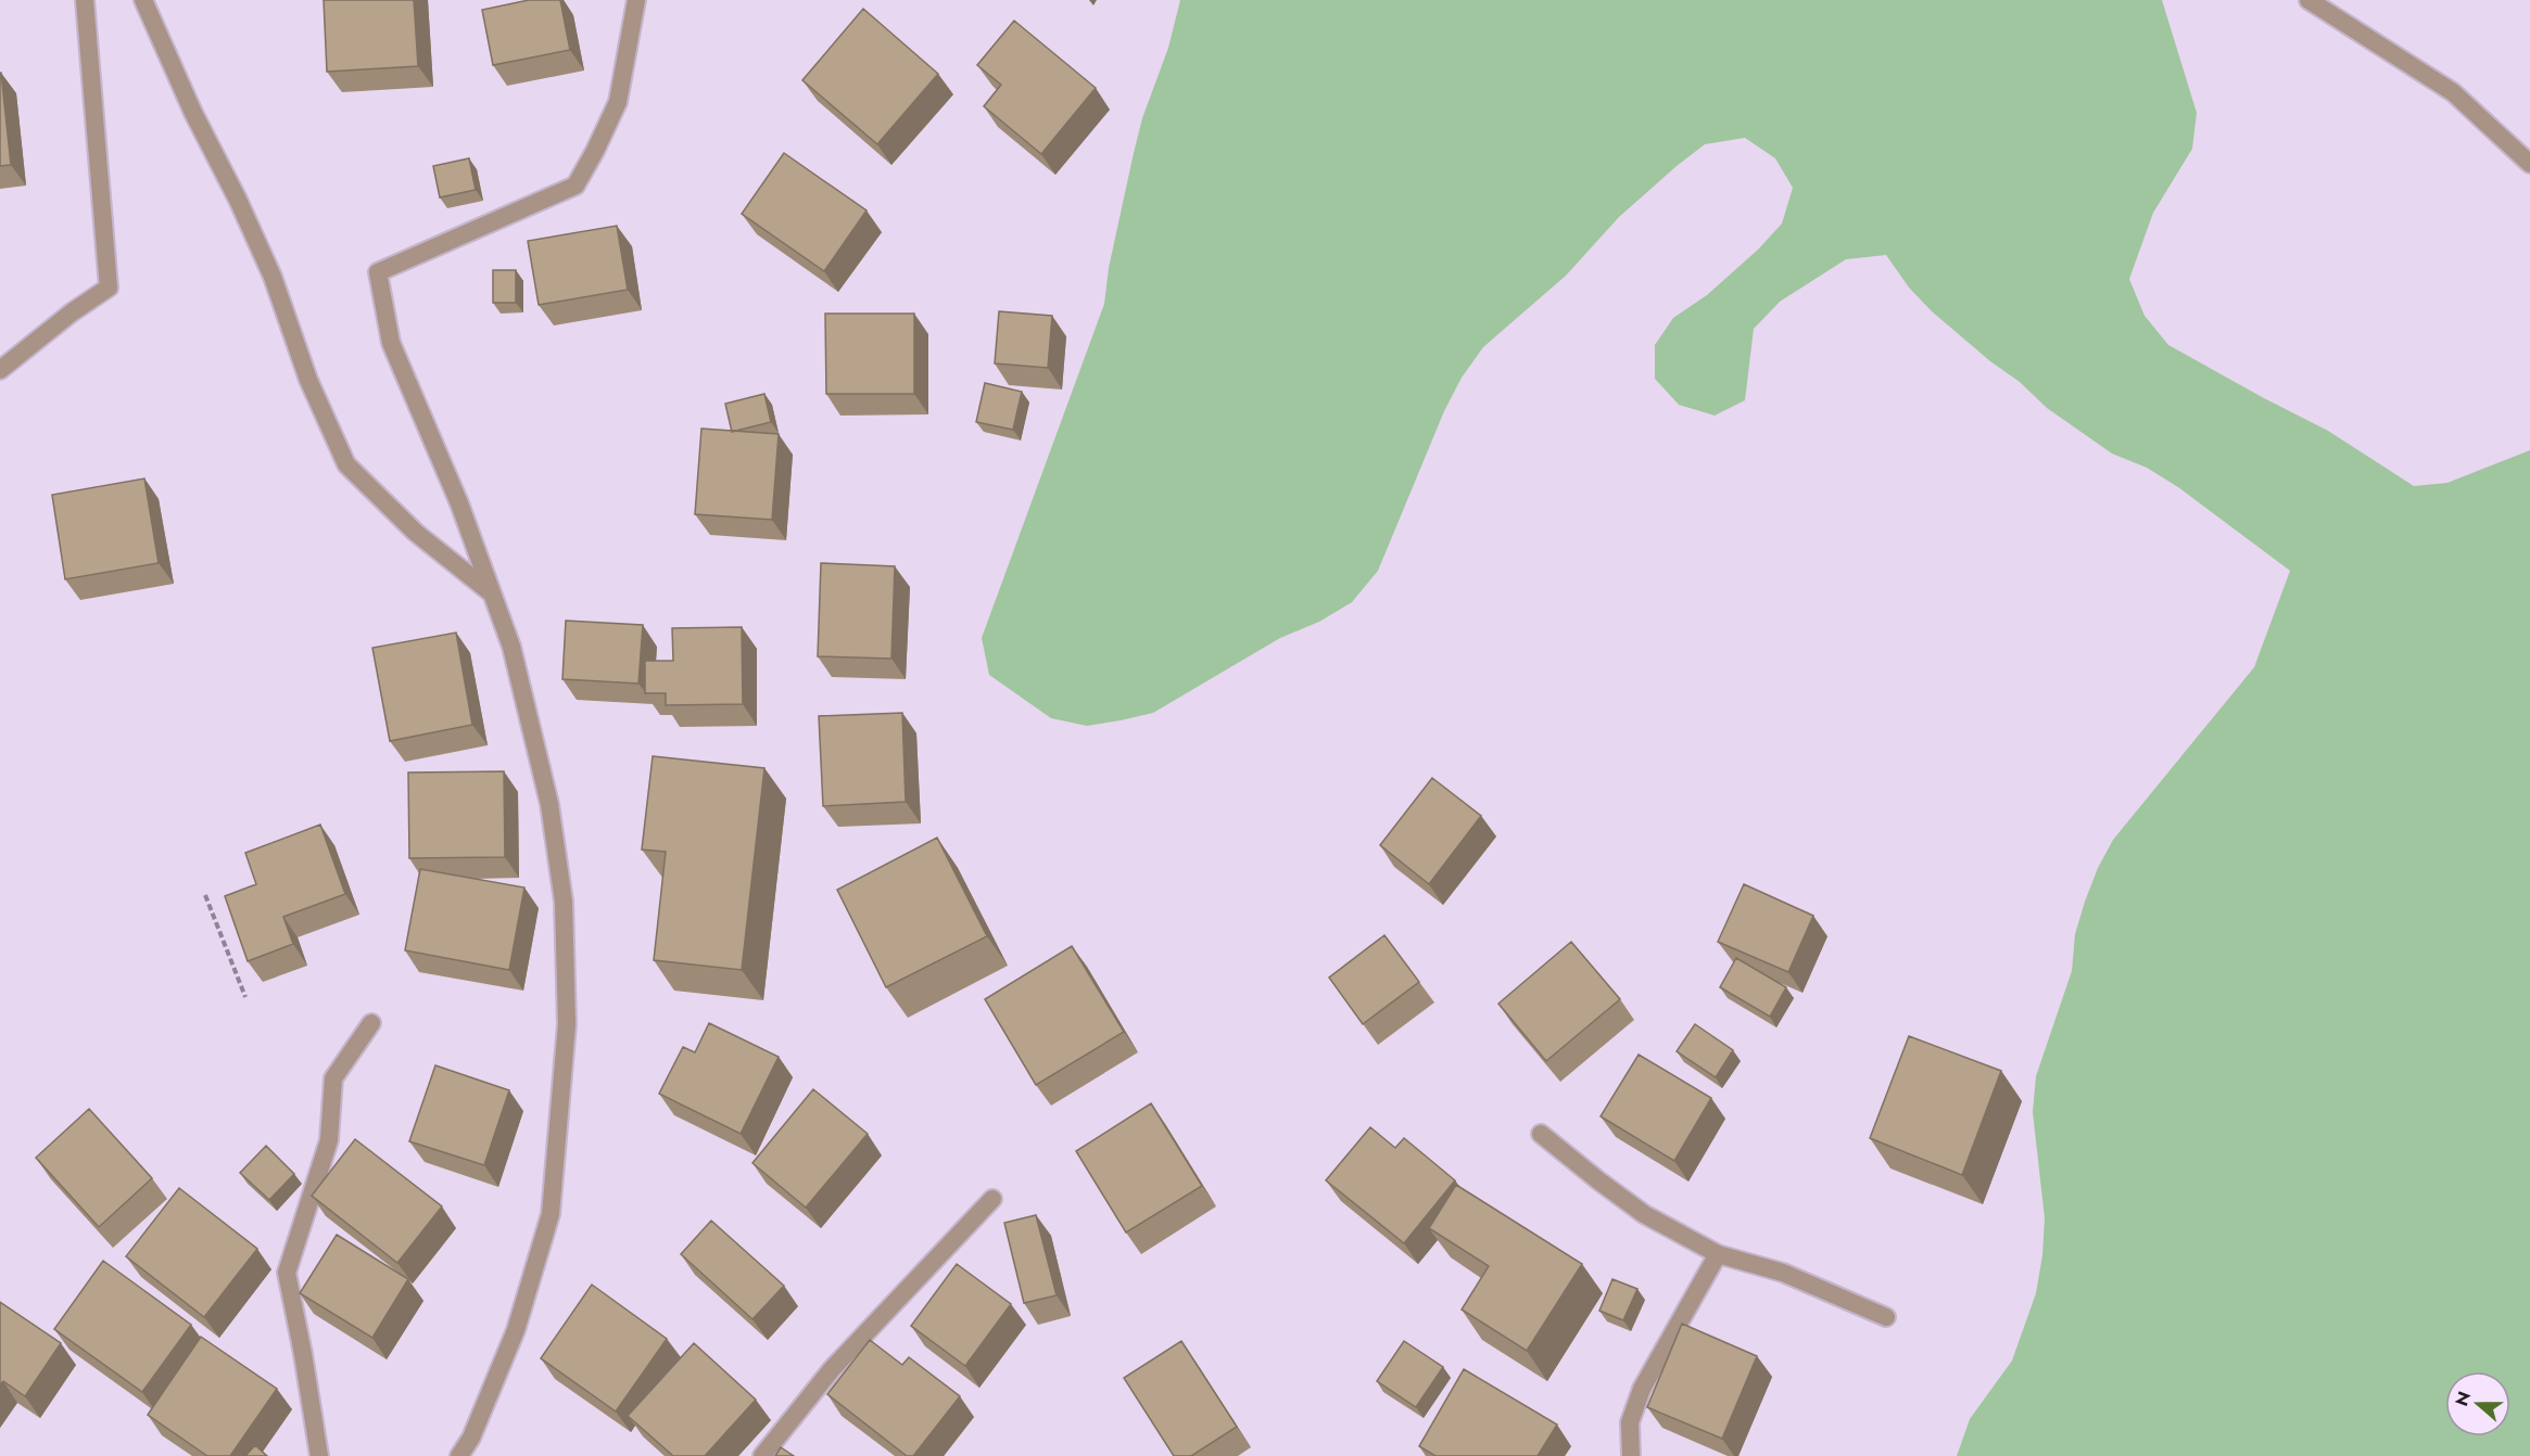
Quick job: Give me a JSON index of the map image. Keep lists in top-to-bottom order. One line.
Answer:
{"north":"left"}
